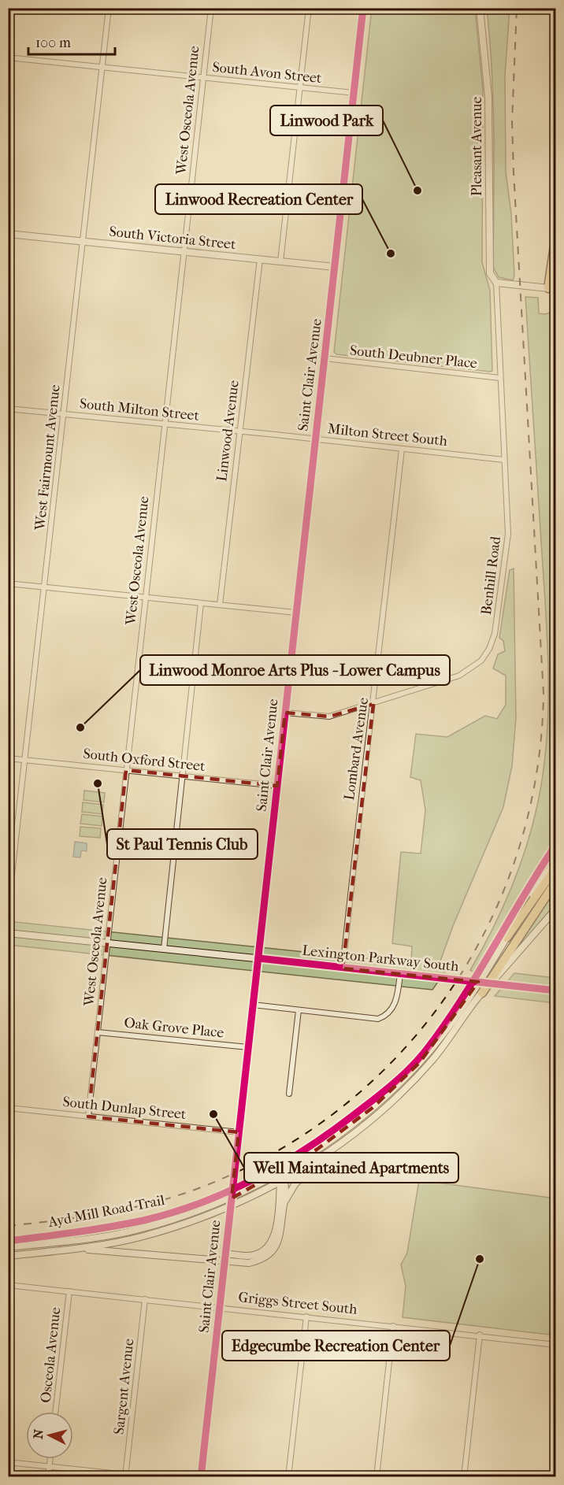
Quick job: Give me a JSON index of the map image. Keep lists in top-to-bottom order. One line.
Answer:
{"streets":{"main road":["Lexington Parkway South"],"street":["South Avon Street","West Osceola Avenue","Pleasant Avenue","South Victoria Street","South Deubner Place","Saint Clair Avenue","South Milton Street","Linwood Avenue","Milton Street South","West Fairmount Avenue","Benhill Road","Lombard Avenue","South Oxford Street","Oak Grove Place","South Dunlap Street","Griggs Street South","Osceola Avenue","Sargent Avenue"],"cycle path":["Ayd Mill Road Trail"]},"crossings":[["South Avon Street","West Osceola Avenue"],["South Avon Street","Saint Clair Avenue"],["South Avon Street","West Fairmount Avenue"],["West Osceola Avenue","South Victoria Street"],["West Osceola Avenue","South Milton Street"],["West Osceola Avenue","South Oxford Street"],["West Osceola Avenue","Lexington Parkway South"],["West Osceola Avenue","Oak Grove Place"],["West Osceola Avenue","South Dunlap Street"],["Pleasant Avenue","Benhill Road"],["South Victoria Street","Saint Clair Avenue"],["South Victoria Street","Linwood Avenue"],["South Victoria Street","West Fairmount Avenue"],["South Deubner Place","Saint Clair Avenue"],["South Deubner Place","Benhill Road"],["Saint Clair Avenue","Milton Street South"],["Saint Clair Avenue","Benhill Road"],["Saint Clair Avenue","South Oxford Street"],["Saint Clair Avenue","Lexington Parkway South"],["Saint Clair Avenue","Oak Grove Place"],["Saint Clair Avenue","South Dunlap Street"],["Saint Clair Avenue","Griggs Street South"],["South Milton Street","Linwood Avenue"],["South Milton Street","Milton Street South"],["South Milton Street","West Fairmount Avenue"],["Linwood Avenue","Milton Street South"],["Milton Street South","Benhill Road"],["Milton Street South","Lombard Avenue"],["West Fairmount Avenue","South Oxford Street"],["Benhill Road","Lombard Avenue"],["Lombard Avenue","Lexington Parkway South"],["Griggs Street South","Osceola Avenue"],["Griggs Street South","Sargent Avenue"]],"places":["Linwood Park","Linwood Recreation Center","Linwood Monroe Arts Plus - Lower Campus","St Paul Tennis Club","Well Maintained Apartments","Edgecumbe Recreation Center"],"scale_bar":"100 m","north":"left"}
